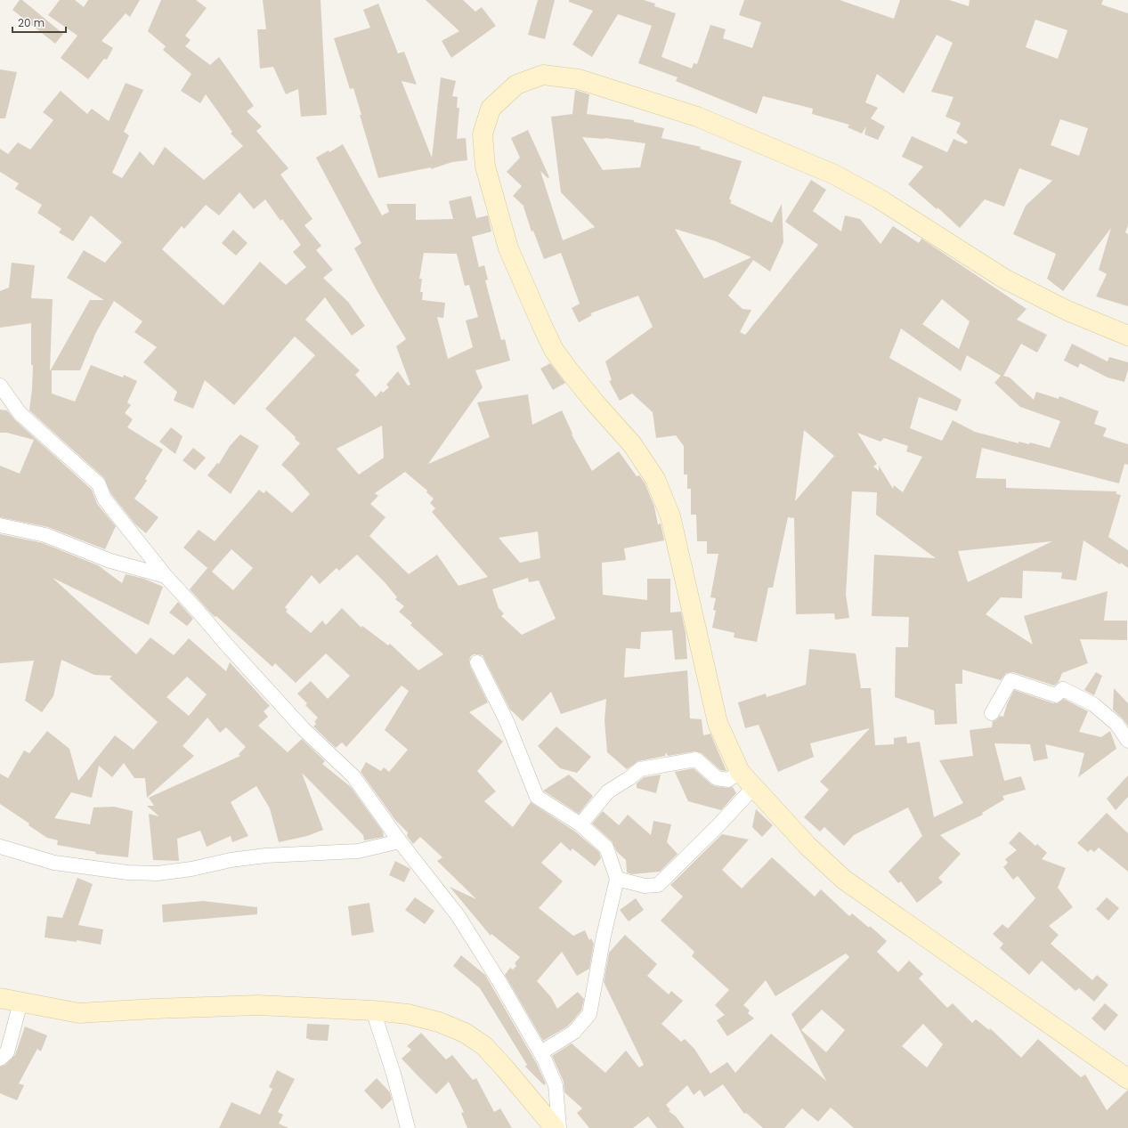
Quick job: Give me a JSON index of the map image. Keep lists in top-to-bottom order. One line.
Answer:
{"scale_bar":"20 m"}
